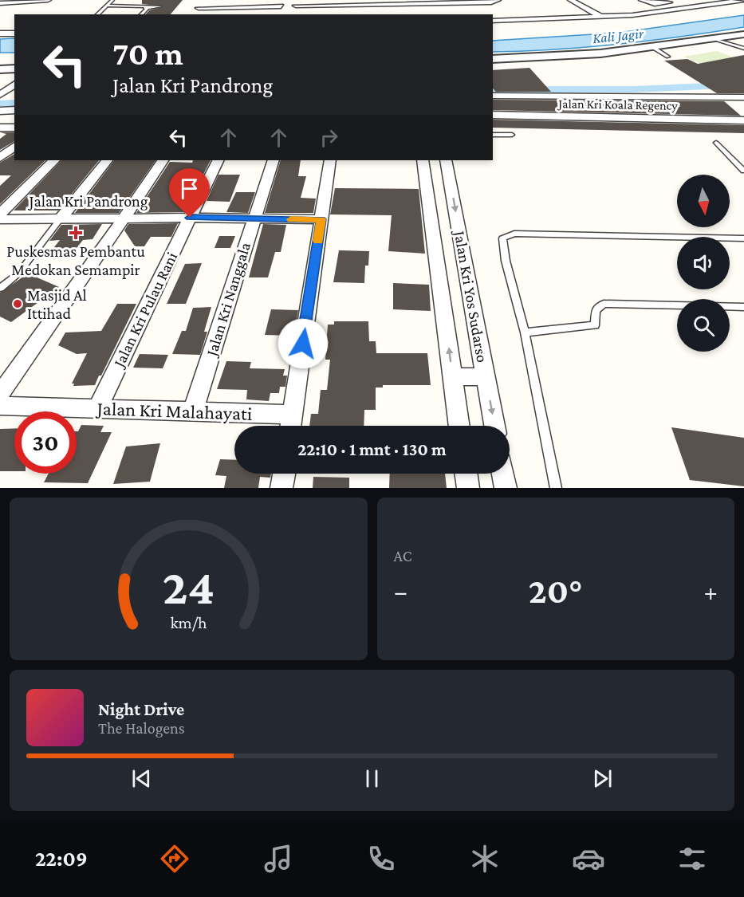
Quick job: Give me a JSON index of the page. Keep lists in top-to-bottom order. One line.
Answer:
{"streets":{"street":["Jalan Kri Koala Regency","Jalan Kri Pandrong","Jalan Kri Yos Sudarso","Jalan Kri Nanggala","Jalan Kri Pulau Rani","Jalan Kri Malahayati"]},"crossings":[["Jalan Kri Pandrong","Jalan Kri Nanggala"],["Jalan Kri Pandrong","Jalan Kri Pulau Rani"],["Jalan Kri Nanggala","Jalan Kri Malahayati"],["Jalan Kri Pulau Rani","Jalan Kri Malahayati"]],"water":["Kali Jagir"],"places":{"health":["Puskesmas Pembantu Medokan Semampir"],"other":["Masjid Al Ittihad"]},"north":"bottom","page":{"turn":["70 m","Jalan Kri Pandrong"],"limit":"30","trip":"22:10 · 1 mnt · 130 m","tile":"AC","heat":["−","20°","+"],"song":["Night Drive","The Halogens"],"tabs":"22:09","gauge":["24","km/h"]}}
